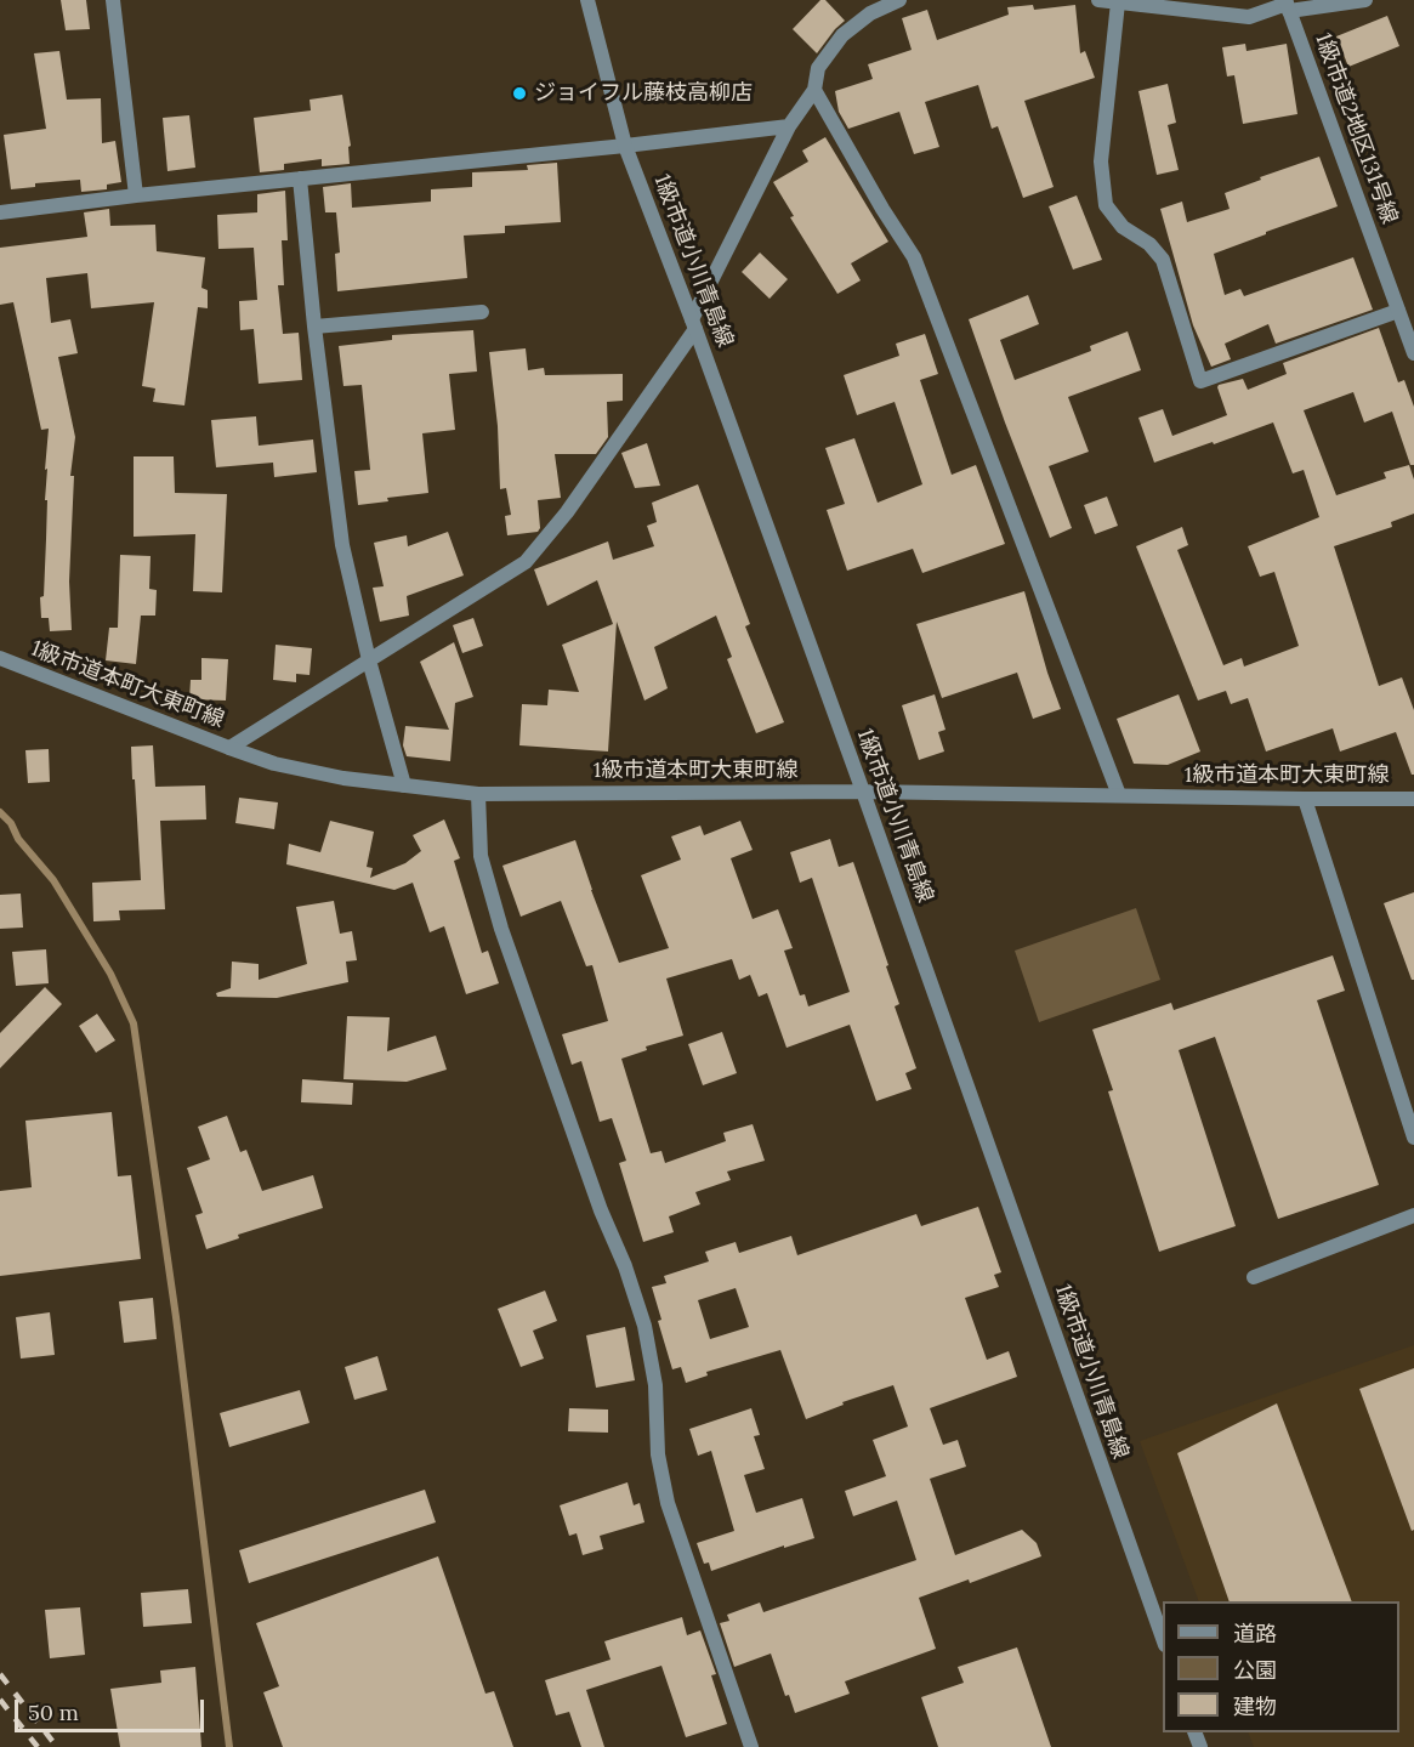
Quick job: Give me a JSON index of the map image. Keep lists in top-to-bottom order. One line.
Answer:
{"streets":{"street":["1級市道2地区131号線","1級市道小川青島線","1級市道本町大東町線"]},"crossings":[["1級市道小川青島線","1級市道本町大東町線"]],"places":["ジョイフル藤枝高柳店"],"legend":["道路","公園","建物"],"scale_bar":"50 m"}
